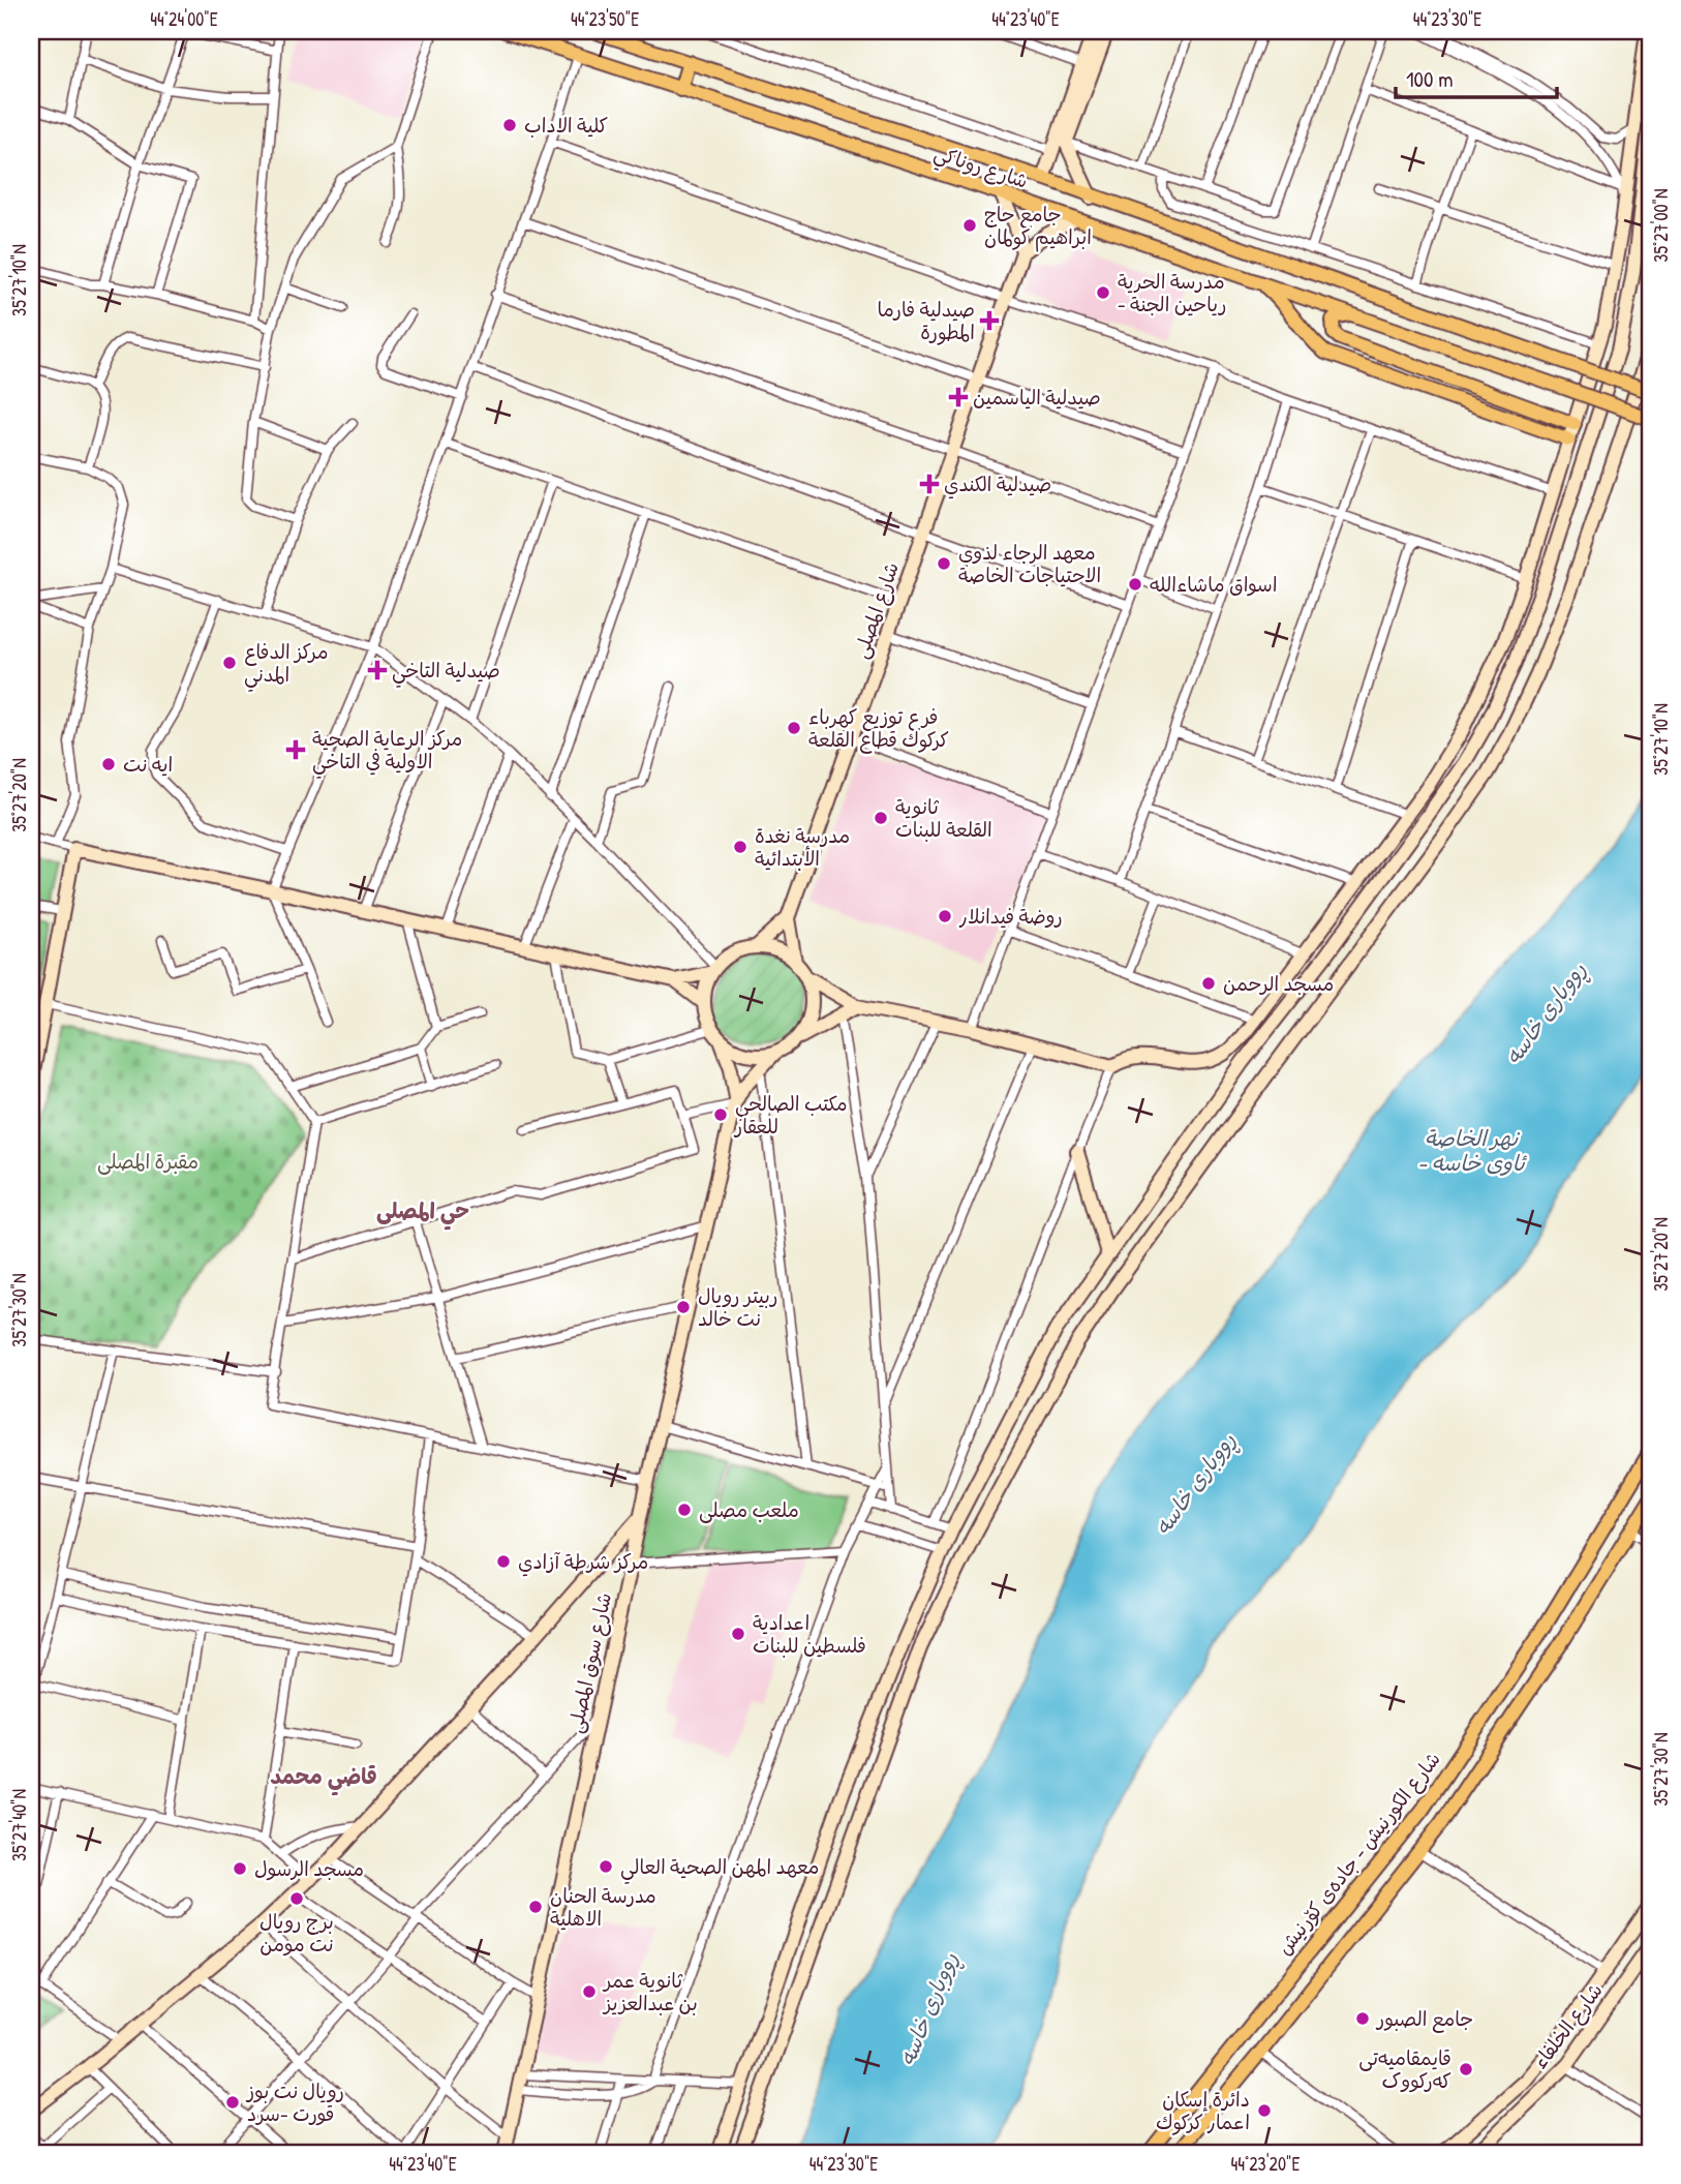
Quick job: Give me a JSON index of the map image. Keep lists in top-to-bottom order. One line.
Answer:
{"streets":{"main road":["شارع روناكي","شارع الكورنيش - جادەی کۆرنیش"],"street":["شارع المصلى","شارع سوق المصلى","شارع الخلفاء"]},"crossings":[["شارع المصلى","شارع سوق المصلى"]],"districts":["حي المصلى","قاضي محمد"],"water":["ڕووباری خاسە","نهر الخاصة - ئاوی خاسە"],"parks":["مقبرة المصلى"],"places":{"other":["كلية الاداب","جامع حاج ابراهيم كولمان","مدرسة الحرية - رياحين الجنة","معهد الرجاء لذوي الاحتياجات الخاصة","اسواق ماشاءالله","مركز الدفاع المدني","فرع توزيع كهرباء كركوك قطاع القلعة","ايه نت","ثانوية القلعة للبنات","مدرسة نغدة الأبتدائية","روضة فيدانلار","مسجد الرحمن","مكتب الصالحي للعقار","ربيتر رويال نت خالد","ملعب مصلى","مركز شرطة آزادي","اعدادية فلسطين للبنات","معهد المهن الصحية العالي","مسجد الرسول","برج رويال نت مومن","مدرسة الحنان الاهلية","ثانوية عمر بن عبدالعزيز","جامع الصبور","قایمقامیەتی کەرکووک","رويال نت بوز قورت -سرد","دائرة إسكان اعمار كركوك"],"health":["صيدلية فارما المطورة","صيدلية الياسمين","صيدلية الكندي","صيدلية التاخي","مركز الرعاية الصحية الاولية في التاخي"]},"scale_bar":"100 m","coordinates":["44°24'00\"E","44°23'50\"E","44°23'40\"E","44°23'30\"E","35°27'00\"N","35°27'10\"N","35°27'20\"N","35°27'30\"N","35°27'40\"N","44°23'20\"E"]}
